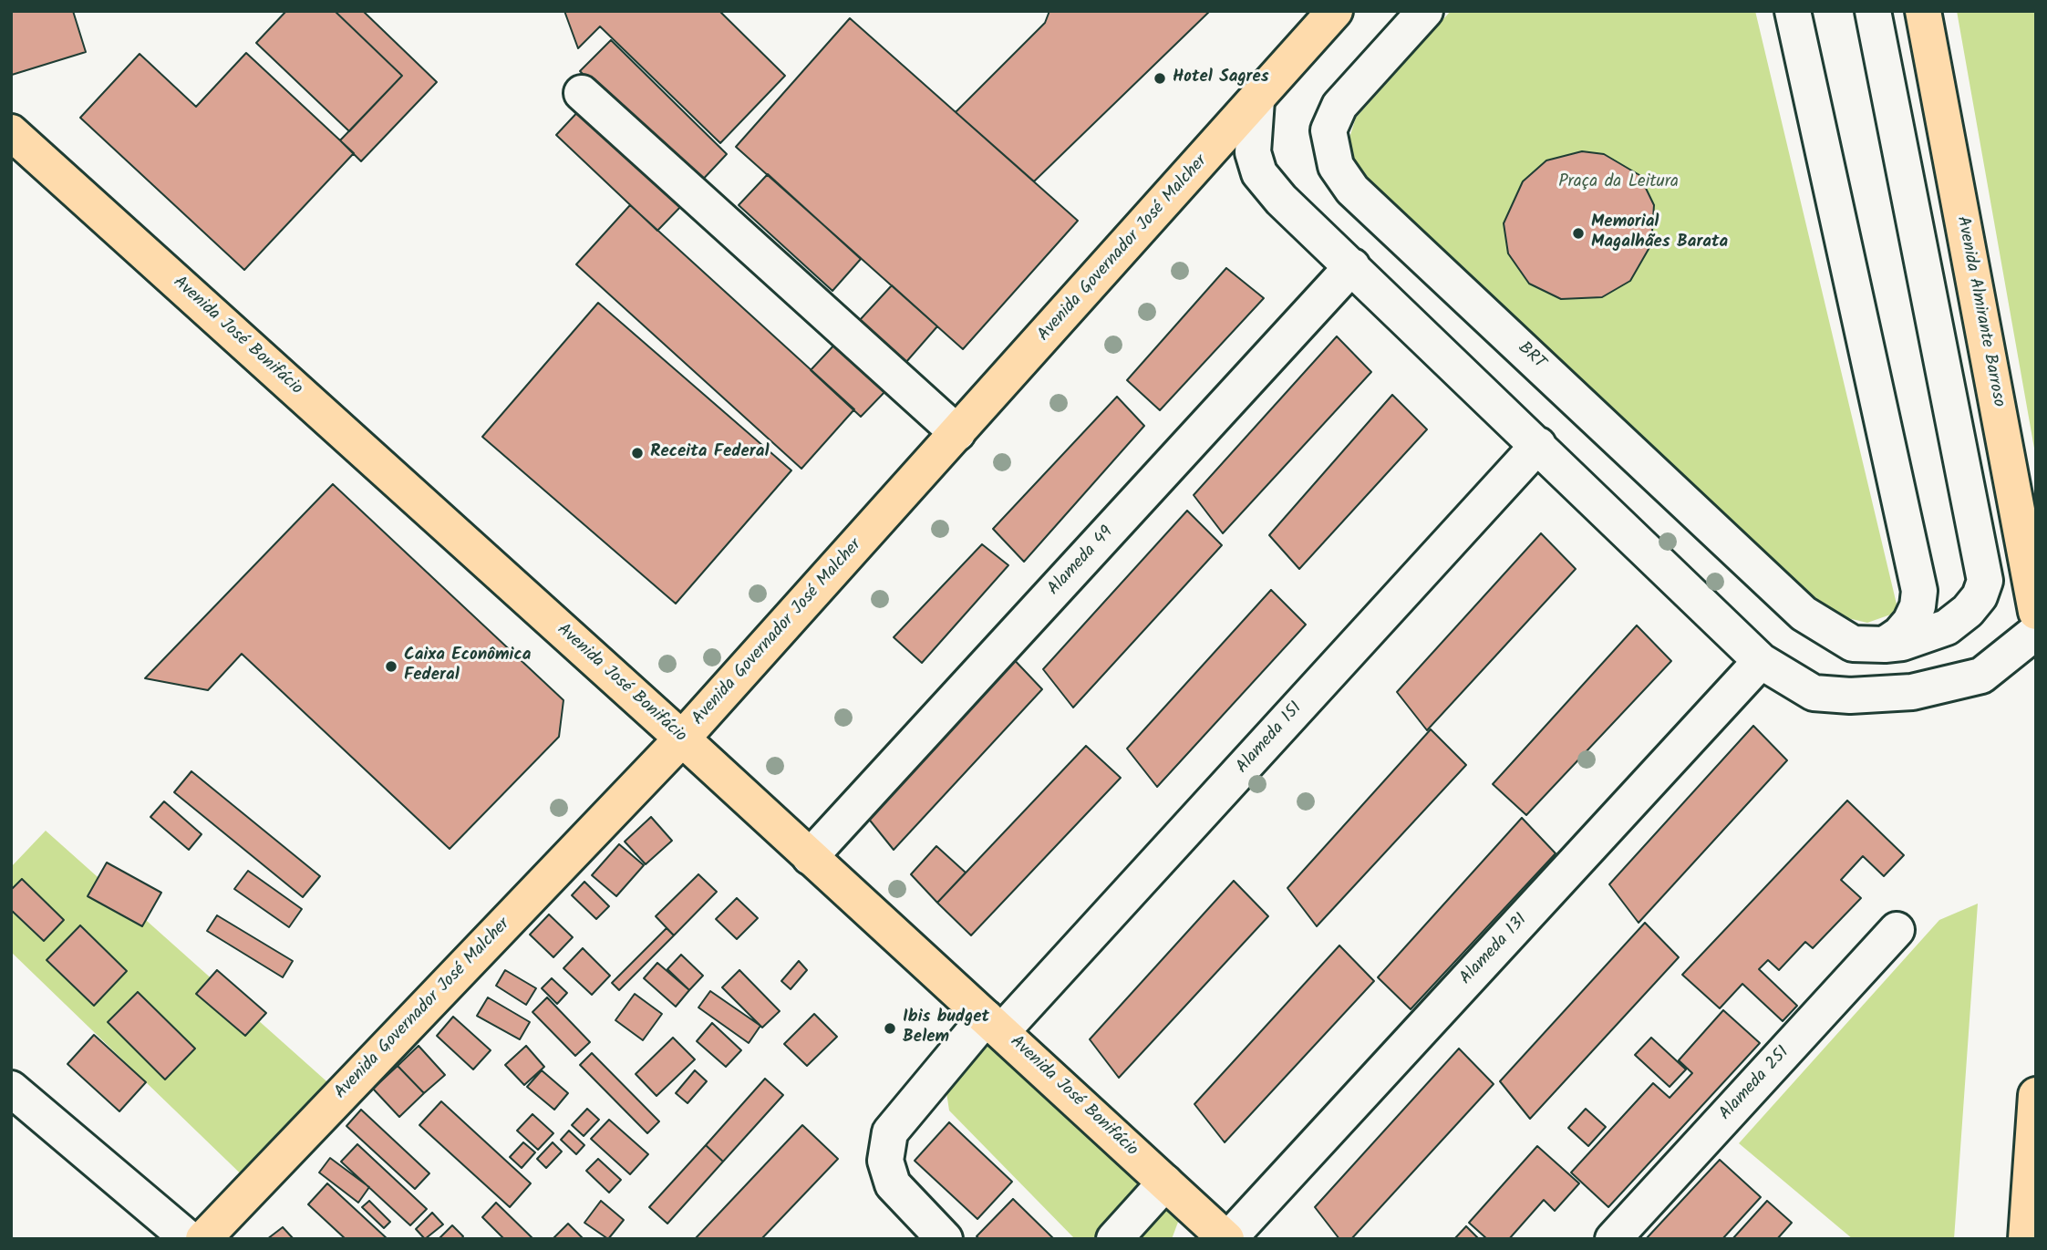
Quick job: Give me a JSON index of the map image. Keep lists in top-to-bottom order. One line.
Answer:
{"streets":{"main road":["Avenida Governador José Malcher","Avenida Almirante Barroso","Avenida José Bonifácio"],"street":["BRT","Alameda 49","Alameda 151","Alameda 131","Alameda 251"]},"crossings":[["Avenida Governador José Malcher","Avenida José Bonifácio"],["Avenida José Bonifácio","Alameda 49"],["Avenida José Bonifácio","Alameda 151"],["Avenida José Bonifácio","Alameda 131"]],"parks":["Praça da Leitura"],"places":["Hotel Sagres","Memorial Magalhães Barata","Receita Federal","Caixa Econômica Federal","Ibis budget Belem"]}
